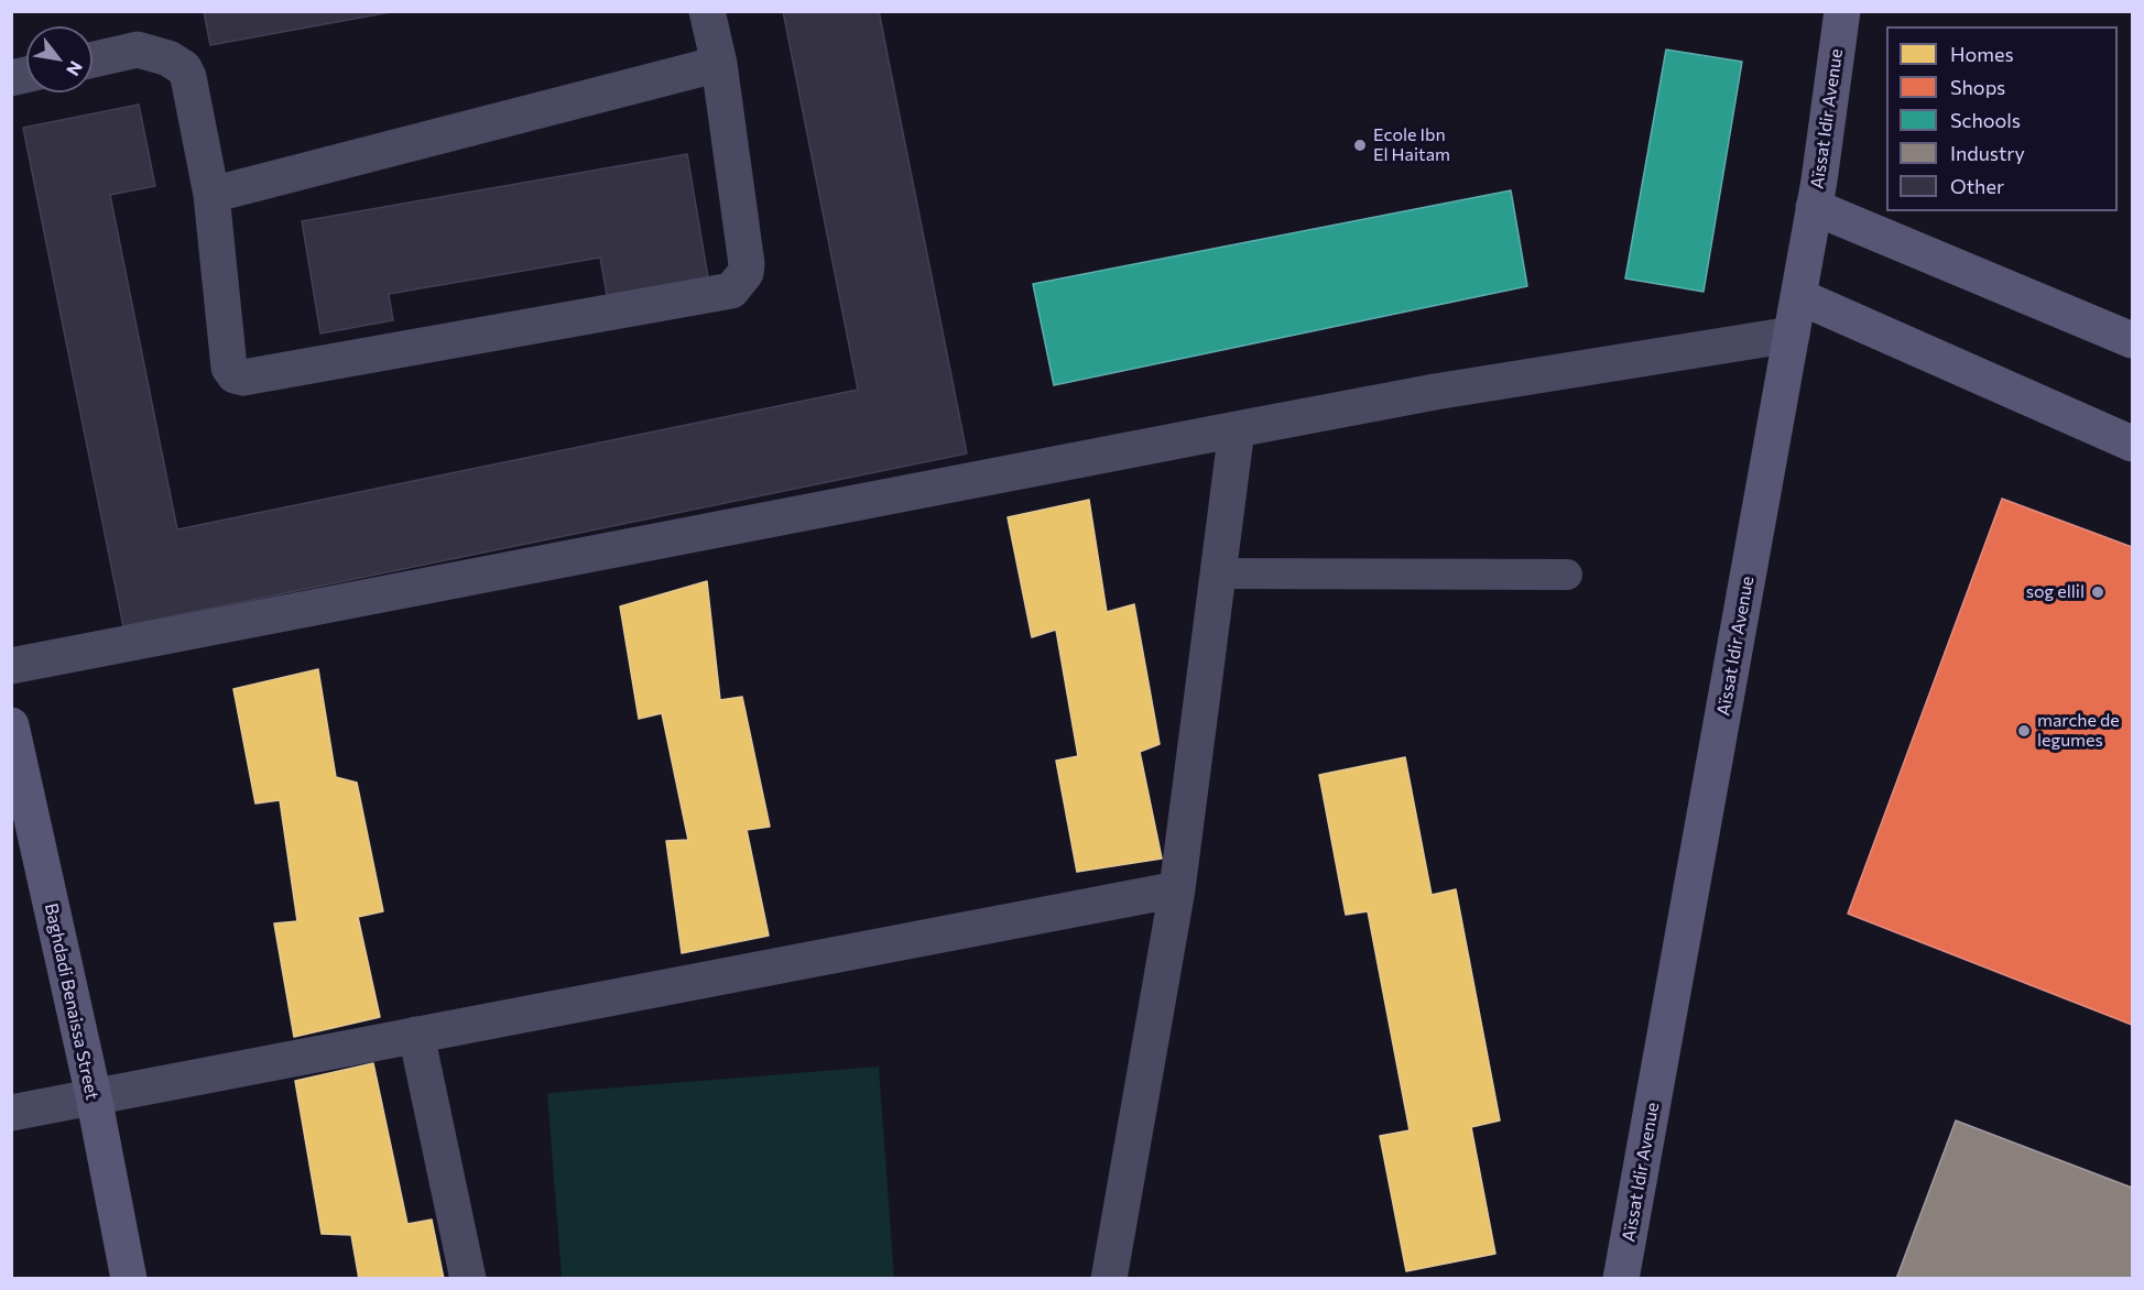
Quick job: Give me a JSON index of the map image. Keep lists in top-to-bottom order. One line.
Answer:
{"streets":{"main road":["Aïssat Idir Avenue","Baghdadi Benaissa Street"]},"places":["Ecole Ibn El Haitam","sog ellil","marche de legumes"],"legend":["Homes","Shops","Schools","Industry","Other"],"north":"bottom right"}
